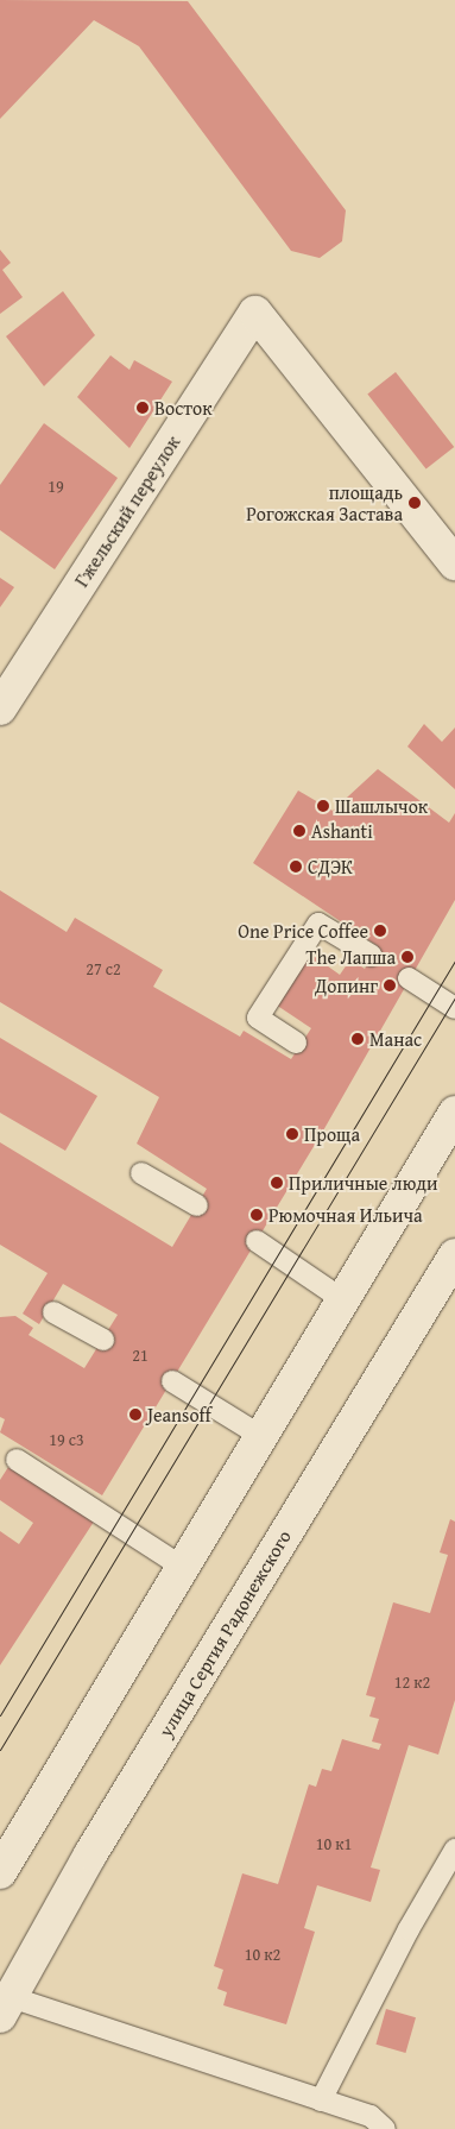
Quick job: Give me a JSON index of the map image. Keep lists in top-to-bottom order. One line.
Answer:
{"streets":{"main road":["Гжельский переулок","улица Сергия Радонежского"]},"places":["Восток","площадь Рогожская Застава","Шашлычок","Ashanti","СДЭК","One Price Coffee","The Лапша","Допинг","Манас","Проща","Приличные люди","Рюмочная Ильича","Jeansoff"],"house_numbers":["19","27 с2","21","19 с3","12 к2","10 к1","10 к2"]}
